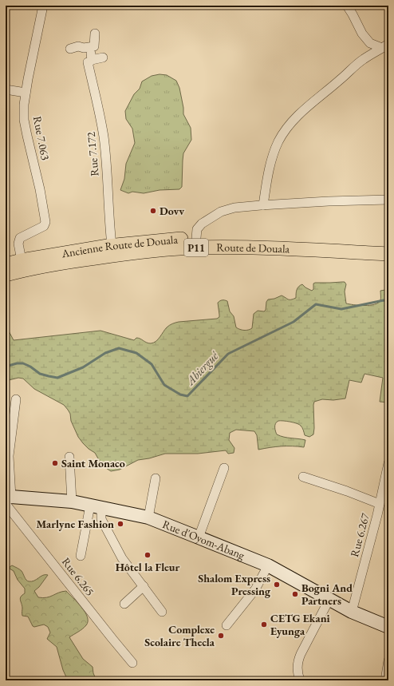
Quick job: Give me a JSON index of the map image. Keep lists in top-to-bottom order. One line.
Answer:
{"streets":{"main road":["Ancienne Route de Douala","P11","Route de Douala","Rue d'Oyom-Abang"],"street":["Rue 7.063","Rue 7.172","Rue 6.267","Rue 6.265"]},"crossings":[["Rue 7.063","Ancienne Route de Douala"],["Rue 7.172","Ancienne Route de Douala"],["Ancienne Route de Douala","Route de Douala"],["Rue 6.267","Rue d'Oyom-Abang"],["Rue d'Oyom-Abang","Rue 6.265"]],"water":["Abiergué"],"places":["Dovv","Saint Monaco","Marlyne Fashion","Hôtel la Fleur","Shalom Express Pressing","Bogni And Partners","CETG Ekani Eyunga","Complexe Scolaire Thecla"]}
